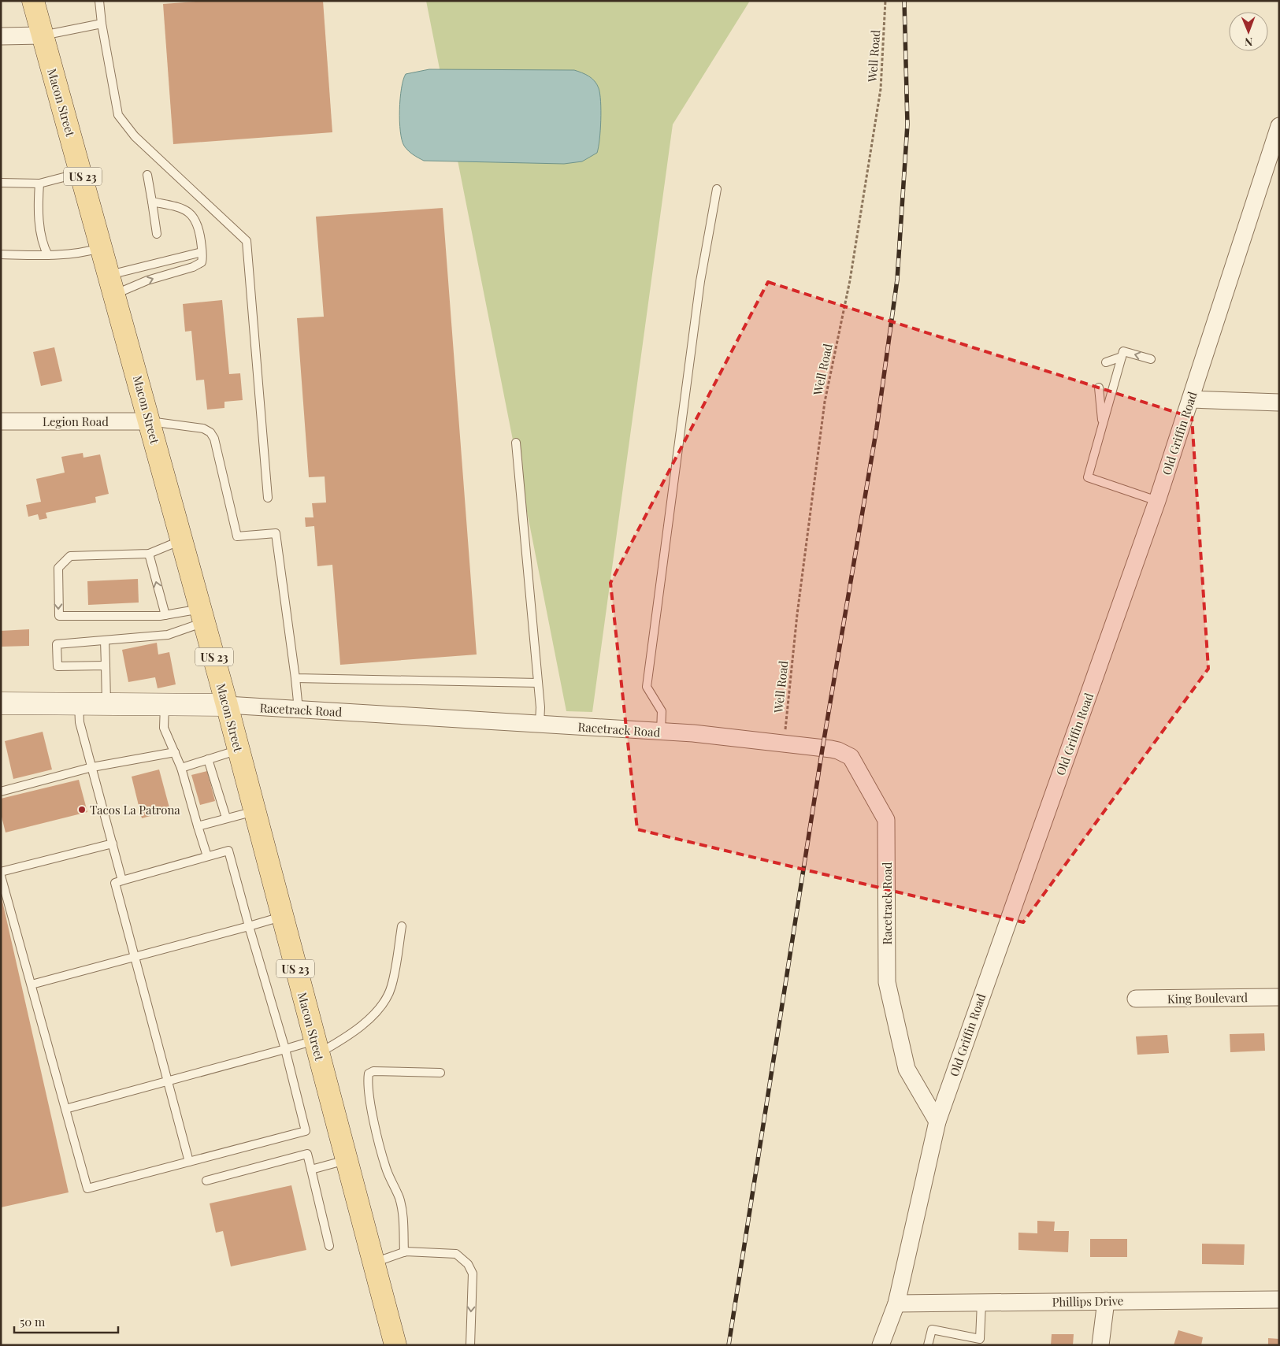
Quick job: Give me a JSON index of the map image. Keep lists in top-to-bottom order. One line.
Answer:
{"streets":{"main road":["Macon Street","US 23"],"street":["Legion Road","Old Griffin Road","Racetrack Road","King Boulevard","Phillips Drive"],"path":["Well Road"]},"crossings":[["Well Road","Racetrack Road"],["Macon Street","Legion Road"],["Macon Street","Racetrack Road"],["Old Griffin Road","Racetrack Road"],["Old Griffin Road","Phillips Drive"]],"places":["Tacos La Patrona"],"scale_bar":"50 m","north":"bottom"}
